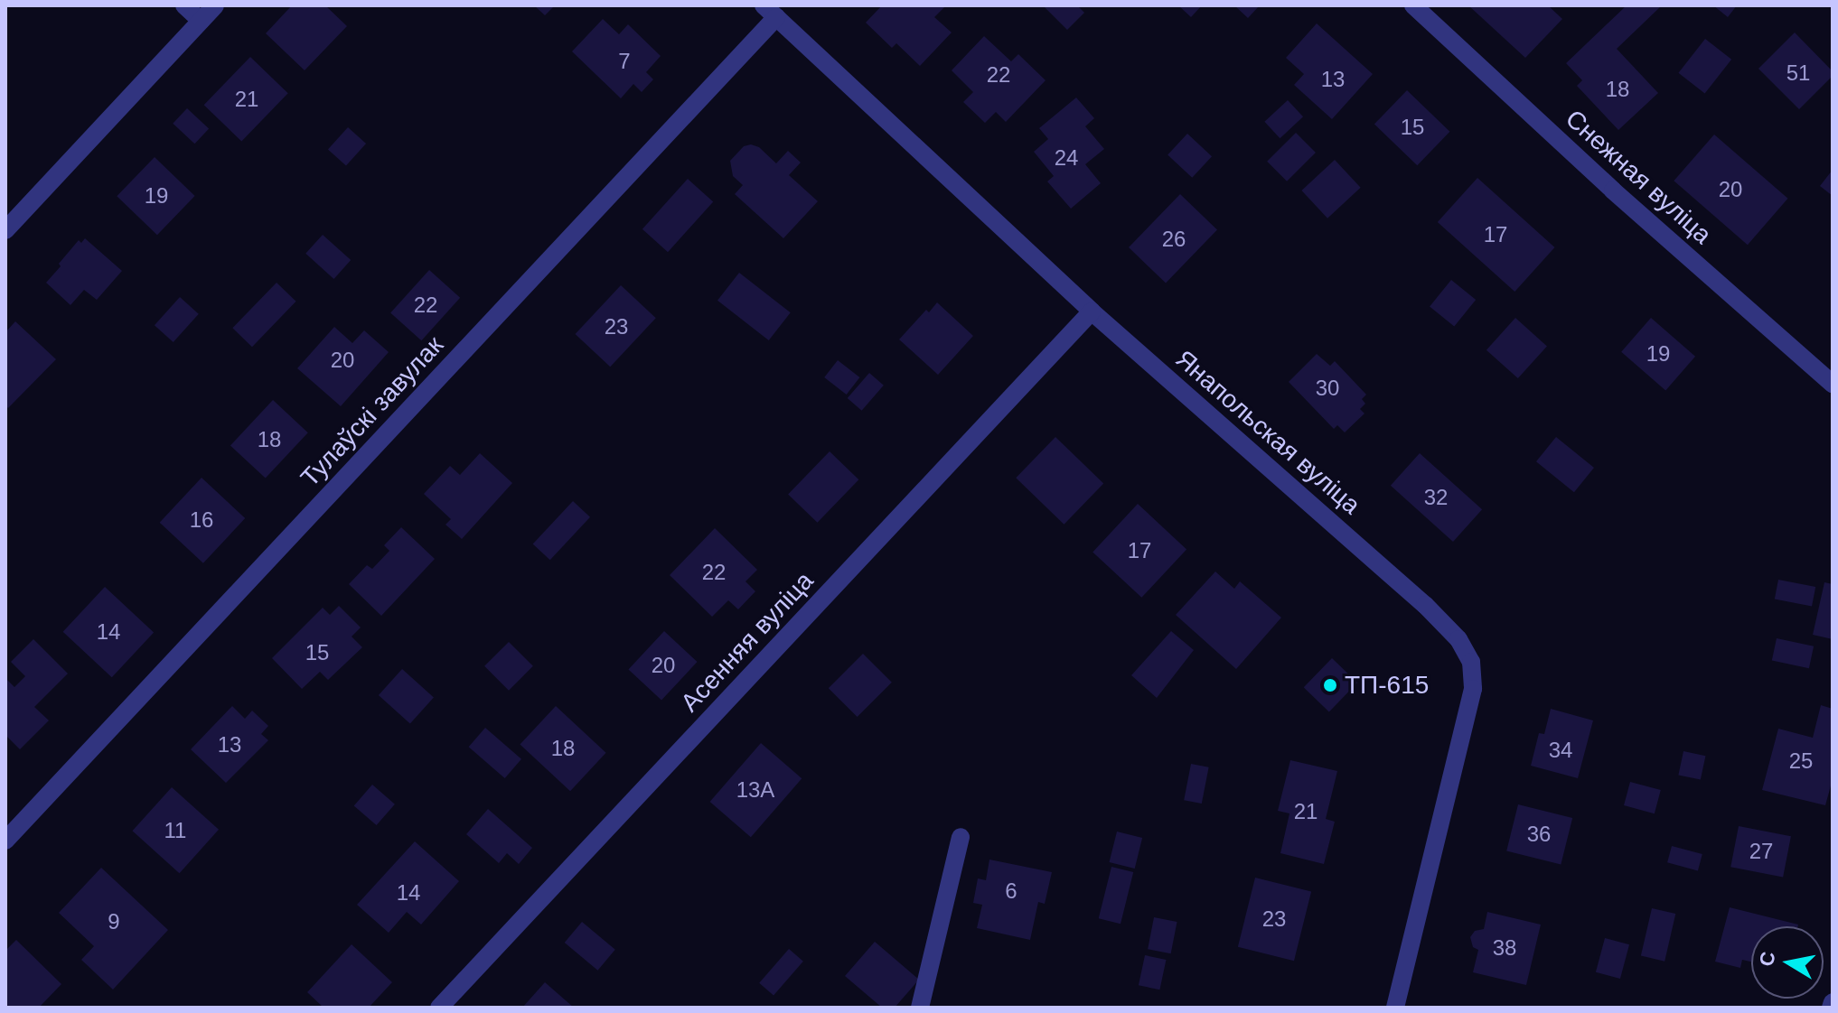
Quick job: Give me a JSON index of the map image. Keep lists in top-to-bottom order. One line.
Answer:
{"streets":{"street":["Снежная вуліца","Тулаўскі завулак","Янапольская вуліца","Асенняя вуліца"]},"crossings":[["Тулаўскі завулак","Янапольская вуліца"],["Янапольская вуліца","Асенняя вуліца"]],"places":["ТП-615"],"house_numbers":["7","51","22","13","18","21","15","24","20","19","17","26","22","23","19","20","30","18","32","16","17","22","14","15","20","13","18","34","25","13А","21","11","36","27","6","14","23","9","38"],"north":"left"}
